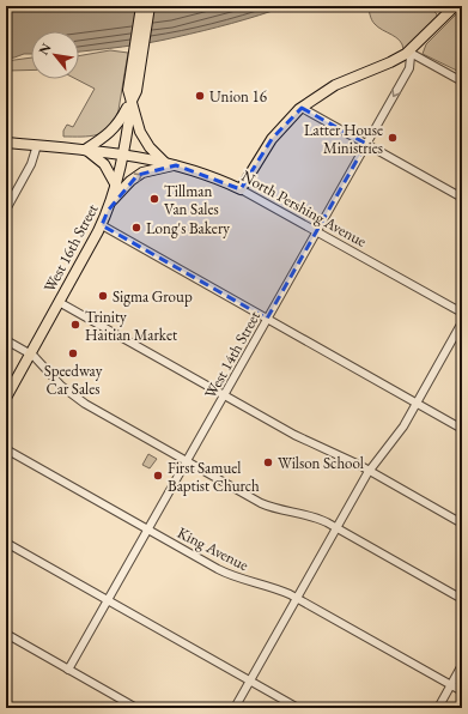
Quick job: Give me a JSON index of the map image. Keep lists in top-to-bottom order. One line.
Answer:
{"streets":{"main road":["North Pershing Avenue","West 16th Street"],"street":["West 14th Street","King Avenue"]},"crossings":[["North Pershing Avenue","West 16th Street"],["North Pershing Avenue","West 14th Street"],["West 14th Street","King Avenue"]],"places":["Union 16","Latter House Ministries","Tillman Van Sales","Long's Bakery","Sigma Group","Trinity Haitian Market","Speedway Car Sales","Wilson School","First Samuel Baptist Church"],"north":"top left"}
